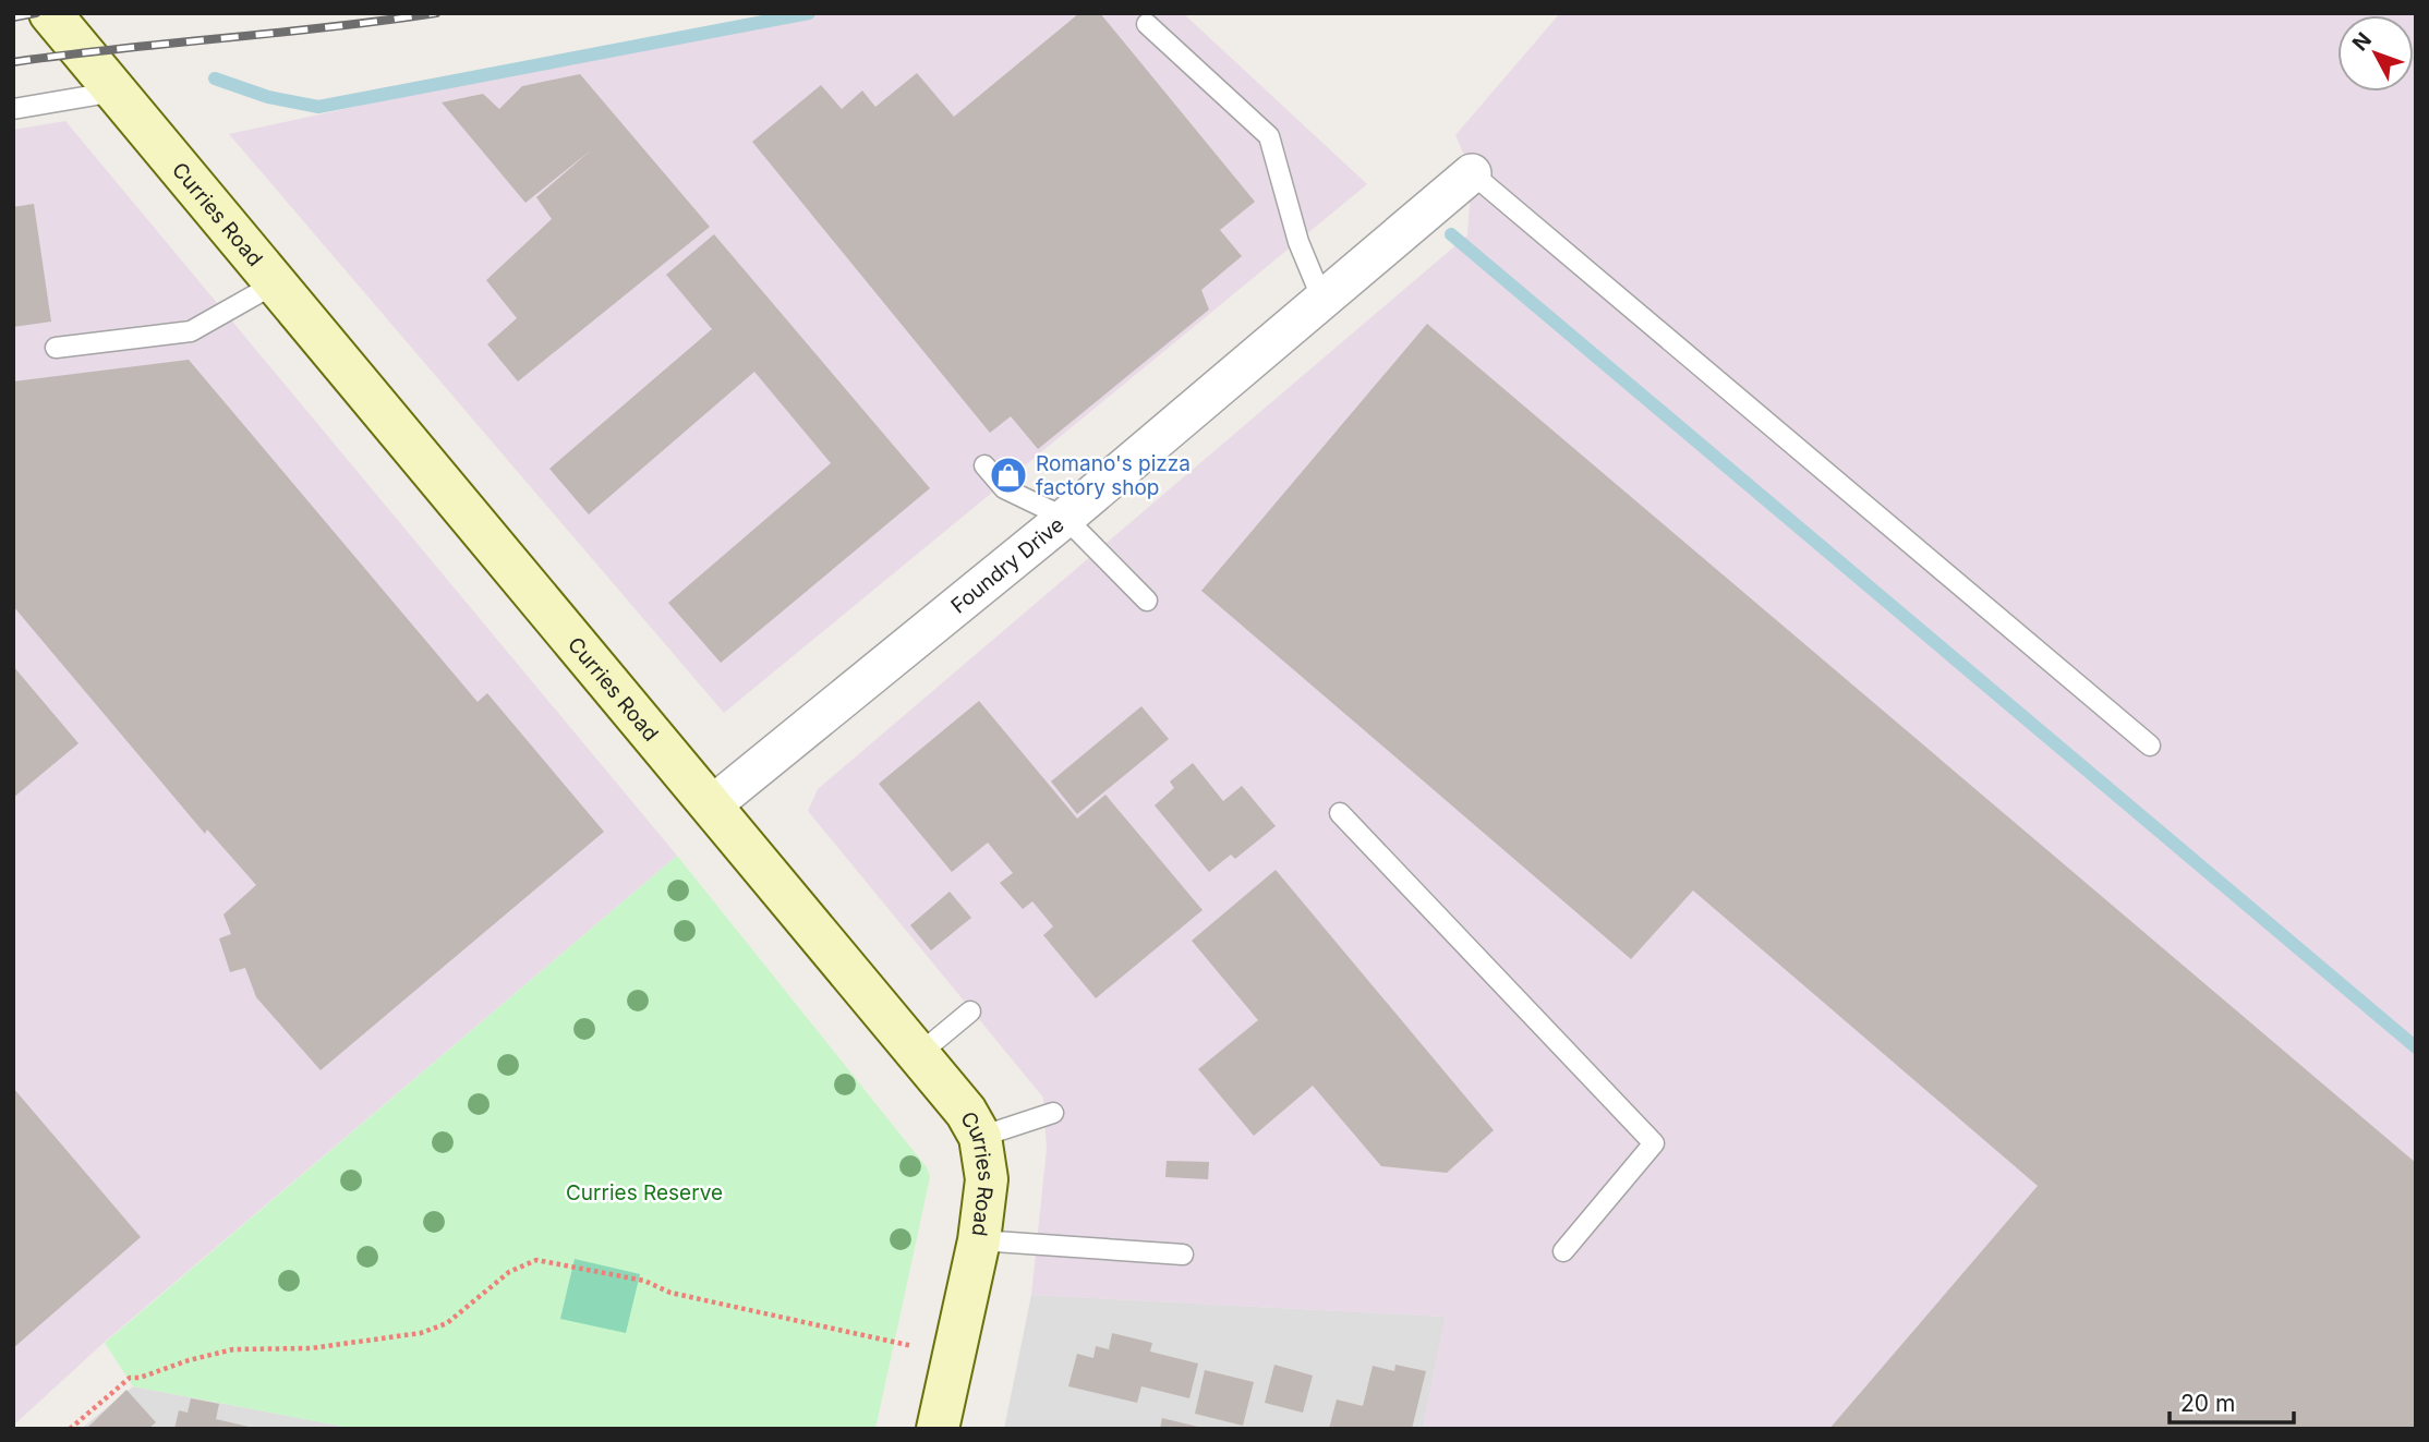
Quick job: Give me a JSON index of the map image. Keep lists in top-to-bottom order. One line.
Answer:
{"streets":{"street":["Curries Road","Foundry Drive"]},"crossings":[["Curries Road","Foundry Drive"]],"parks":["Curries Reserve"],"places":{"shop":["Romano's pizza factory shop"]},"scale_bar":"20 m","north":"top left"}
